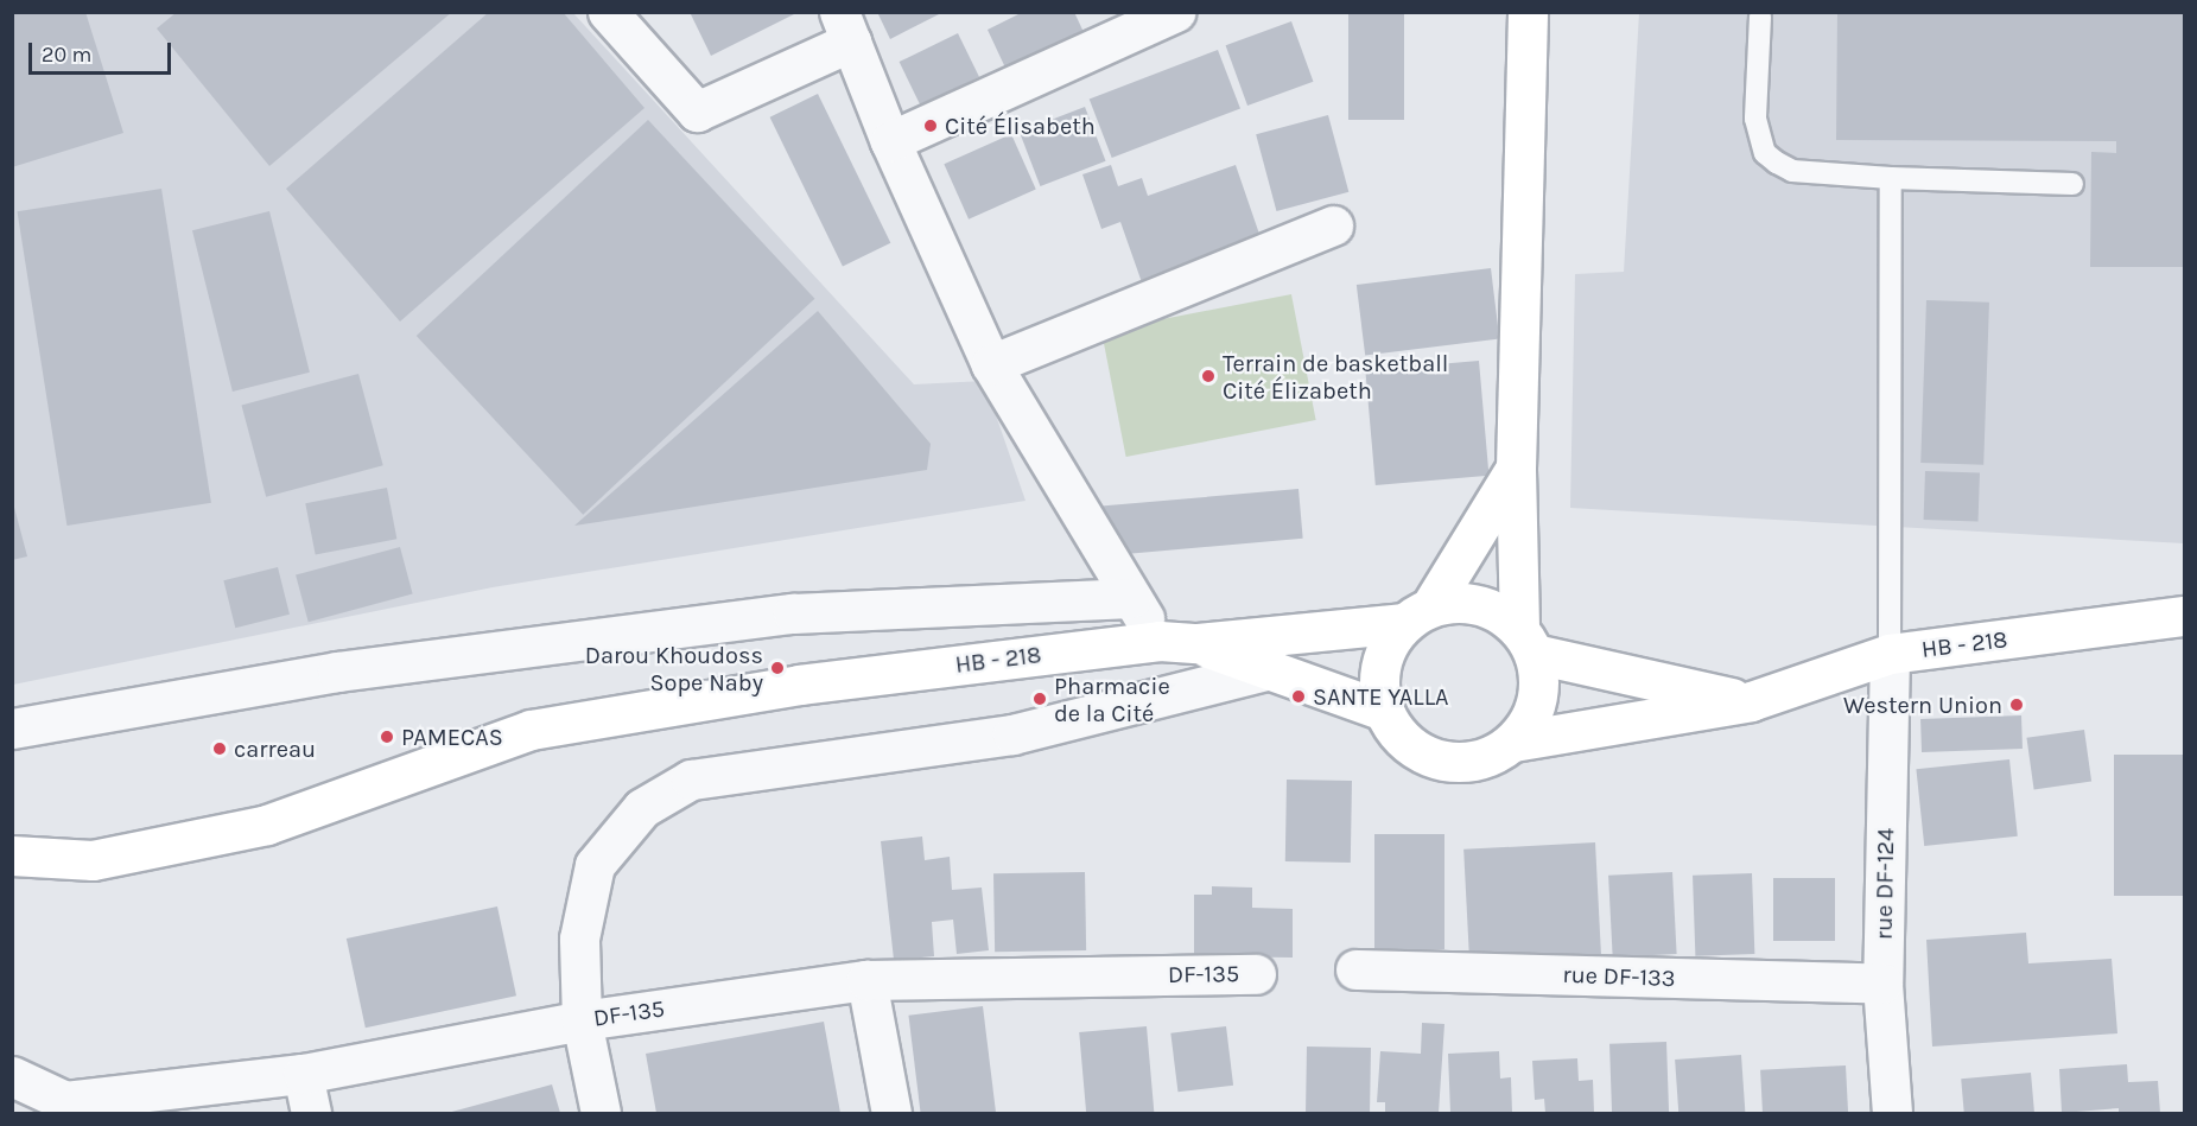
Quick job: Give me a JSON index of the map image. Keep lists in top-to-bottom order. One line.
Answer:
{"streets":{"main road":["HB - 218"],"street":["rue DF-124","DF-135","rue DF-133"]},"crossings":[["HB - 218","rue DF-124"],["rue DF-124","rue DF-133"]],"places":["Cité Élisabeth","Terrain de basketball Cité Élizabeth","Darou Khoudoss Sope Naby","SANTE YALLA","Pharmacie de la Cité","Western Union","PAMECAS","carreau"],"scale_bar":"20 m"}
